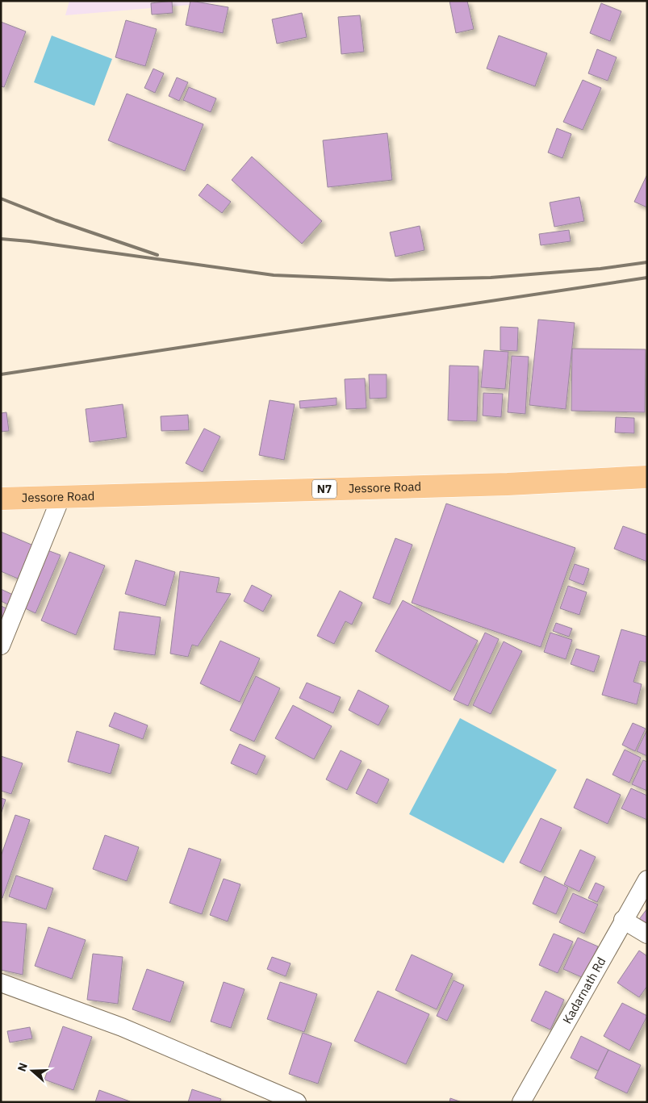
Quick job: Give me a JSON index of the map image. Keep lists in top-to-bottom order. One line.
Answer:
{"streets":{"highway":["Jessore Road","N7"],"street":["Kadarnath Rd"]},"north":"left"}
